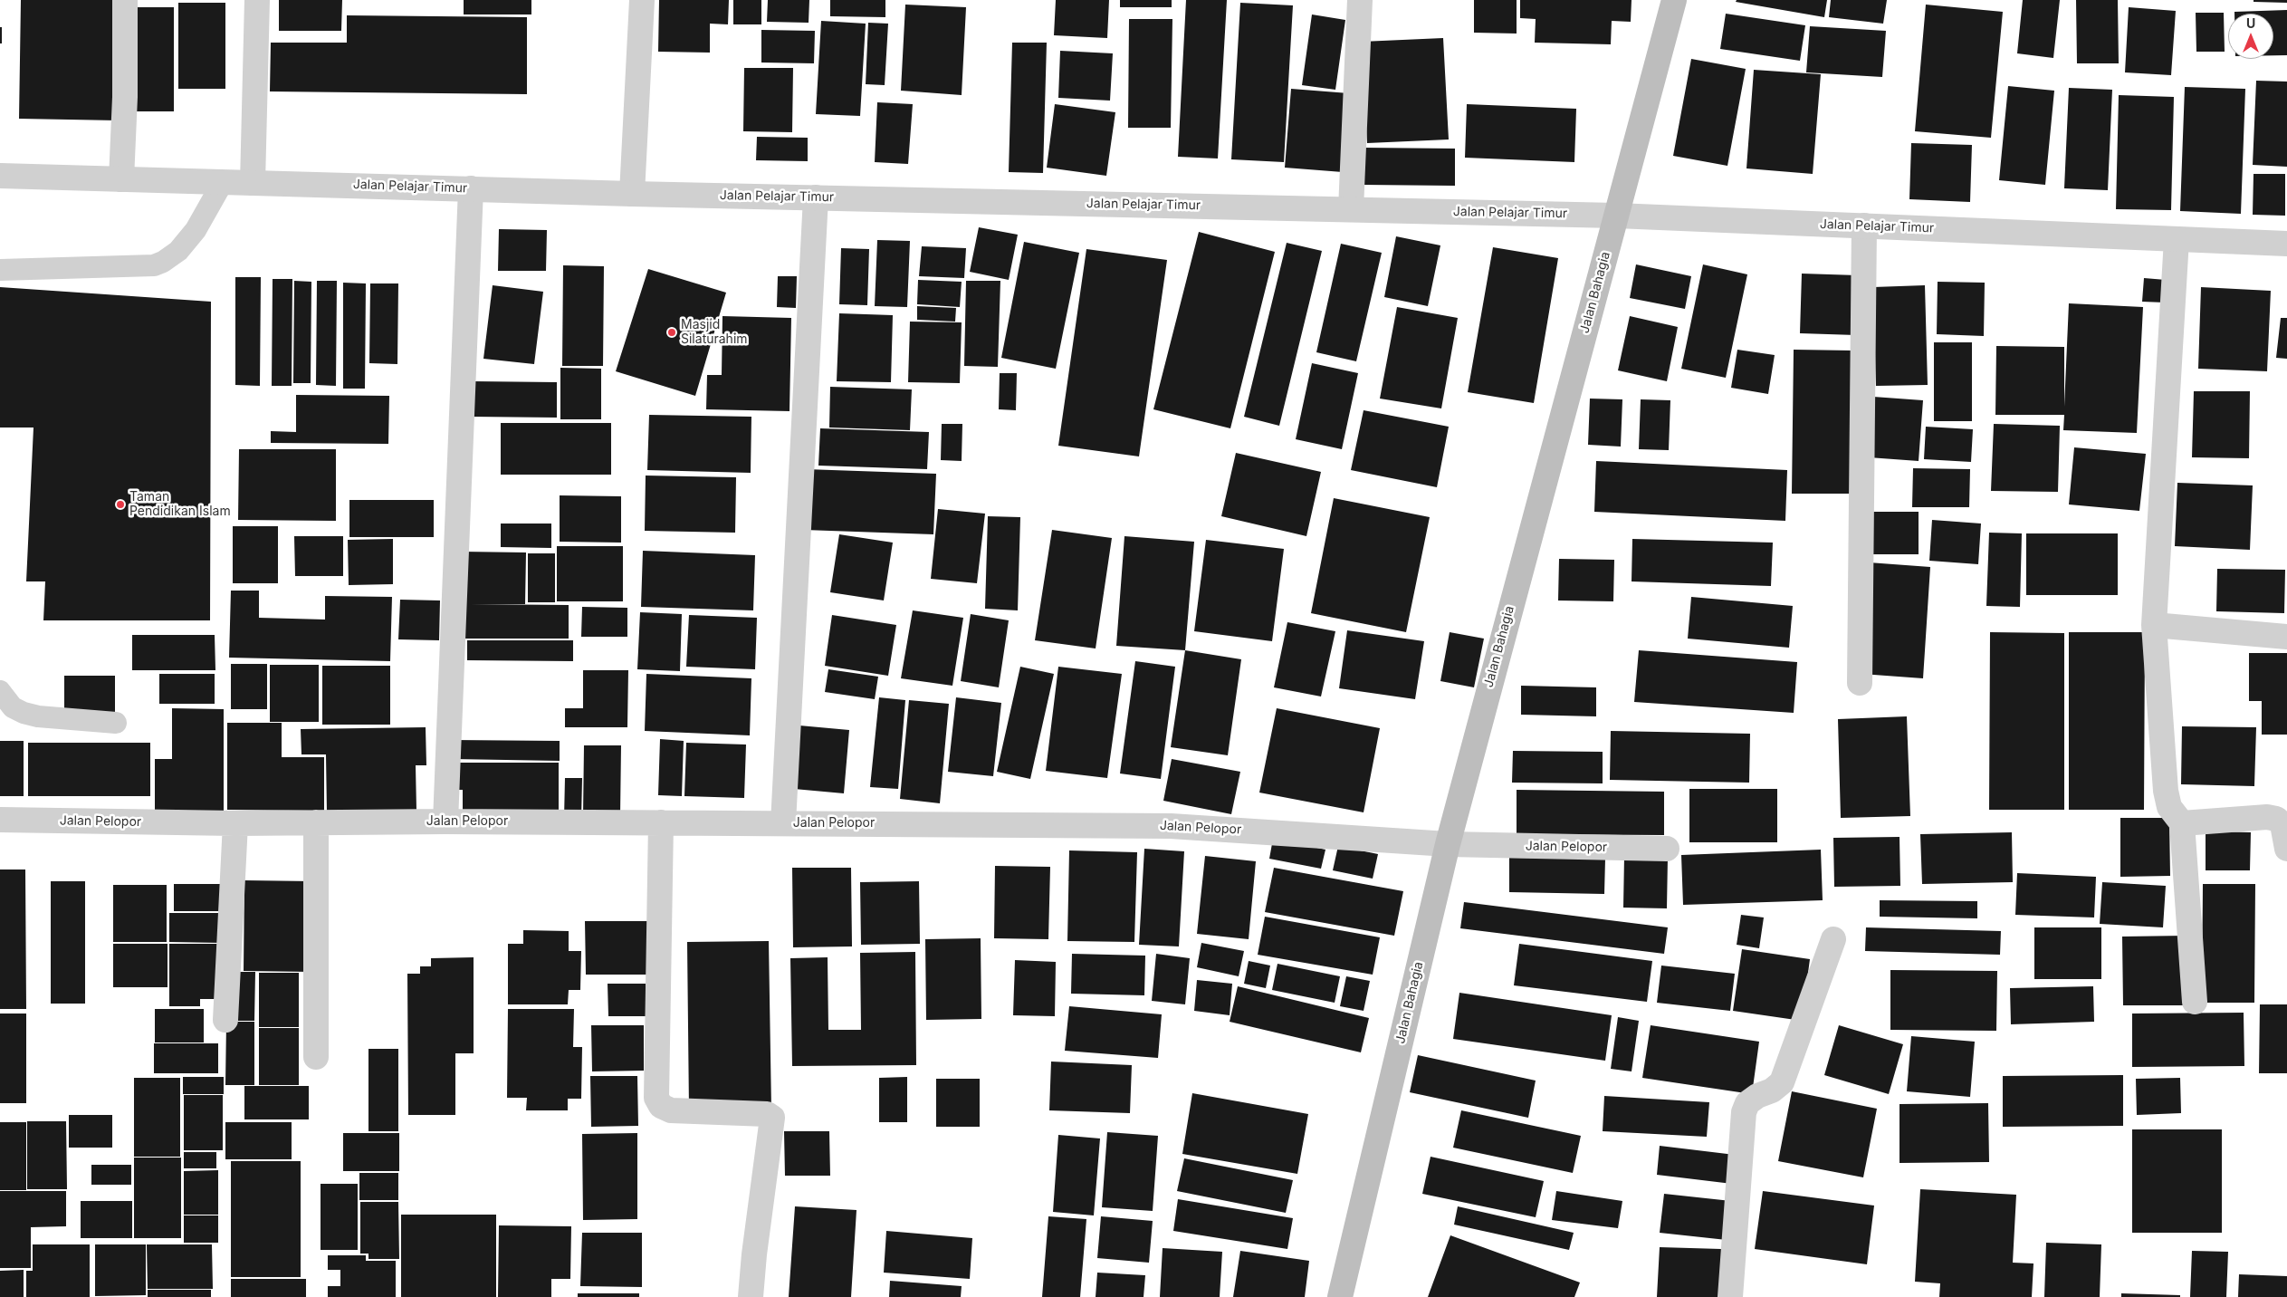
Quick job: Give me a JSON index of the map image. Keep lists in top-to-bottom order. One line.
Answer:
{"streets":{"main road":["Jalan Bahagia"],"street":["Jalan Pelajar Timur","Jalan Pelopor"]},"crossings":[["Jalan Pelajar Timur","Jalan Bahagia"],["Jalan Bahagia","Jalan Pelopor"]],"places":["Masjid Silaturahim","Taman Pendidikan Islam"],"north":"top"}
